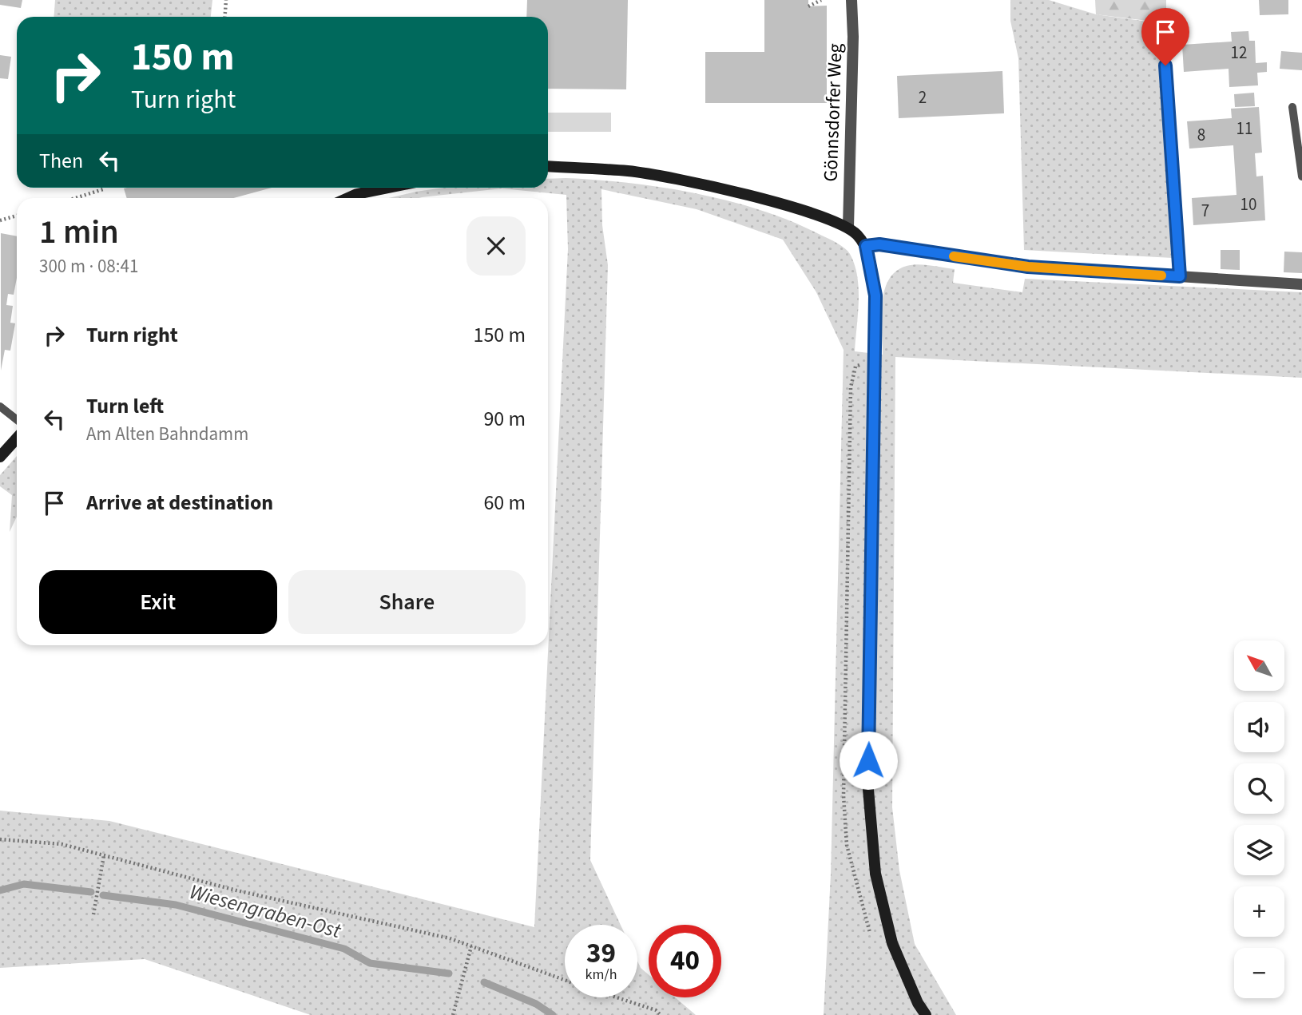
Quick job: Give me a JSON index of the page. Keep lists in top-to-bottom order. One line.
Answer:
{"streets":{"street":["Gönnsdorfer Weg"]},"water":["Wiesengraben-Ost"],"house_numbers":["12","2","11","8","10","7"],"north":"top left","page":{"turn":["150 m","Turn right"],"then":"Then","heading":["1 min","300 m · 08:41"],"list":[{"name":"Turn right","value":"150 m"},{"name":"Turn left","note":"Am Alten Bahndamm","value":"90 m"},{"name":"Arrive at destination","value":"60 m"}],"buttons":["Exit","Share"],"map_buttons":["+","−"],"speed":"39 km/h","limit":"40"}}
